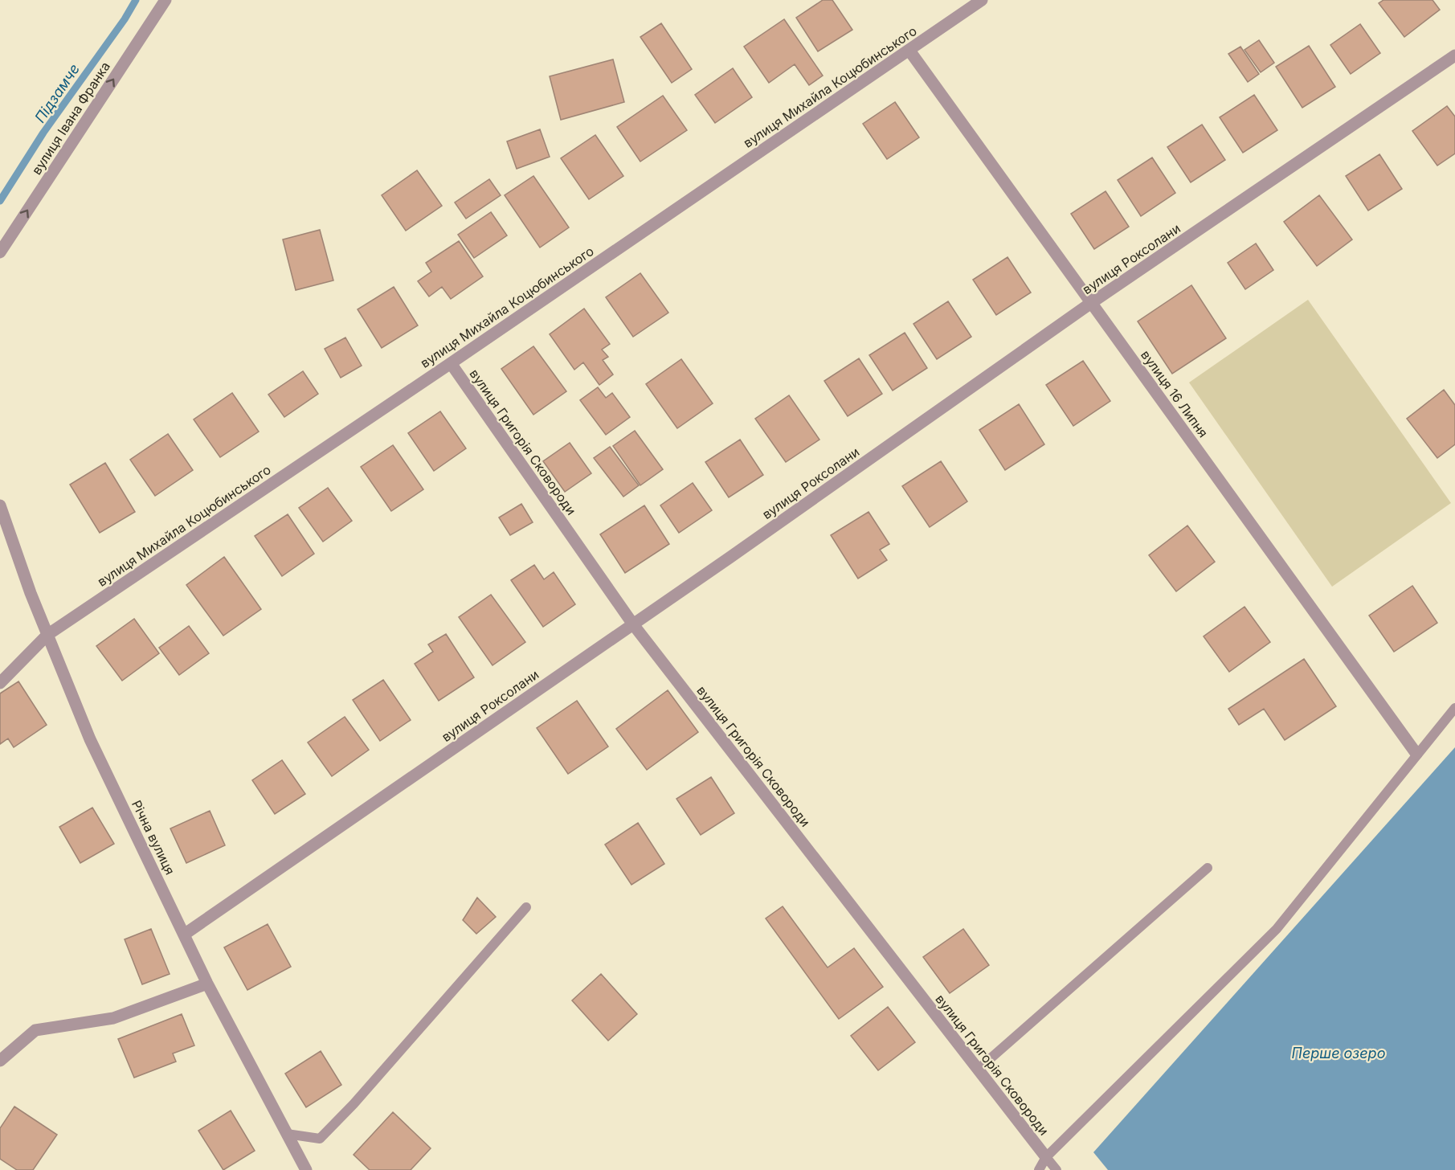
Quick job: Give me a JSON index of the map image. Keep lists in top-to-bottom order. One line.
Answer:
{"streets":{"street":["вулиця Михайла Коцюбинського","вулиця Івана Франка","вулиця Роксолани","вулиця 16 Липня","вулиця Григорія Сковороди","Річна вулиця"]},"crossings":[["вулиця Михайла Коцюбинського","вулиця 16 Липня"],["вулиця Михайла Коцюбинського","вулиця Григорія Сковороди"],["вулиця Михайла Коцюбинського","Річна вулиця"],["вулиця Роксолани","вулиця 16 Липня"],["вулиця Роксолани","вулиця Григорія Сковороди"],["вулиця Роксолани","Річна вулиця"]],"one_way":["вулиця Івана Франка"],"water":["Підзамче","Перше озеро"]}
